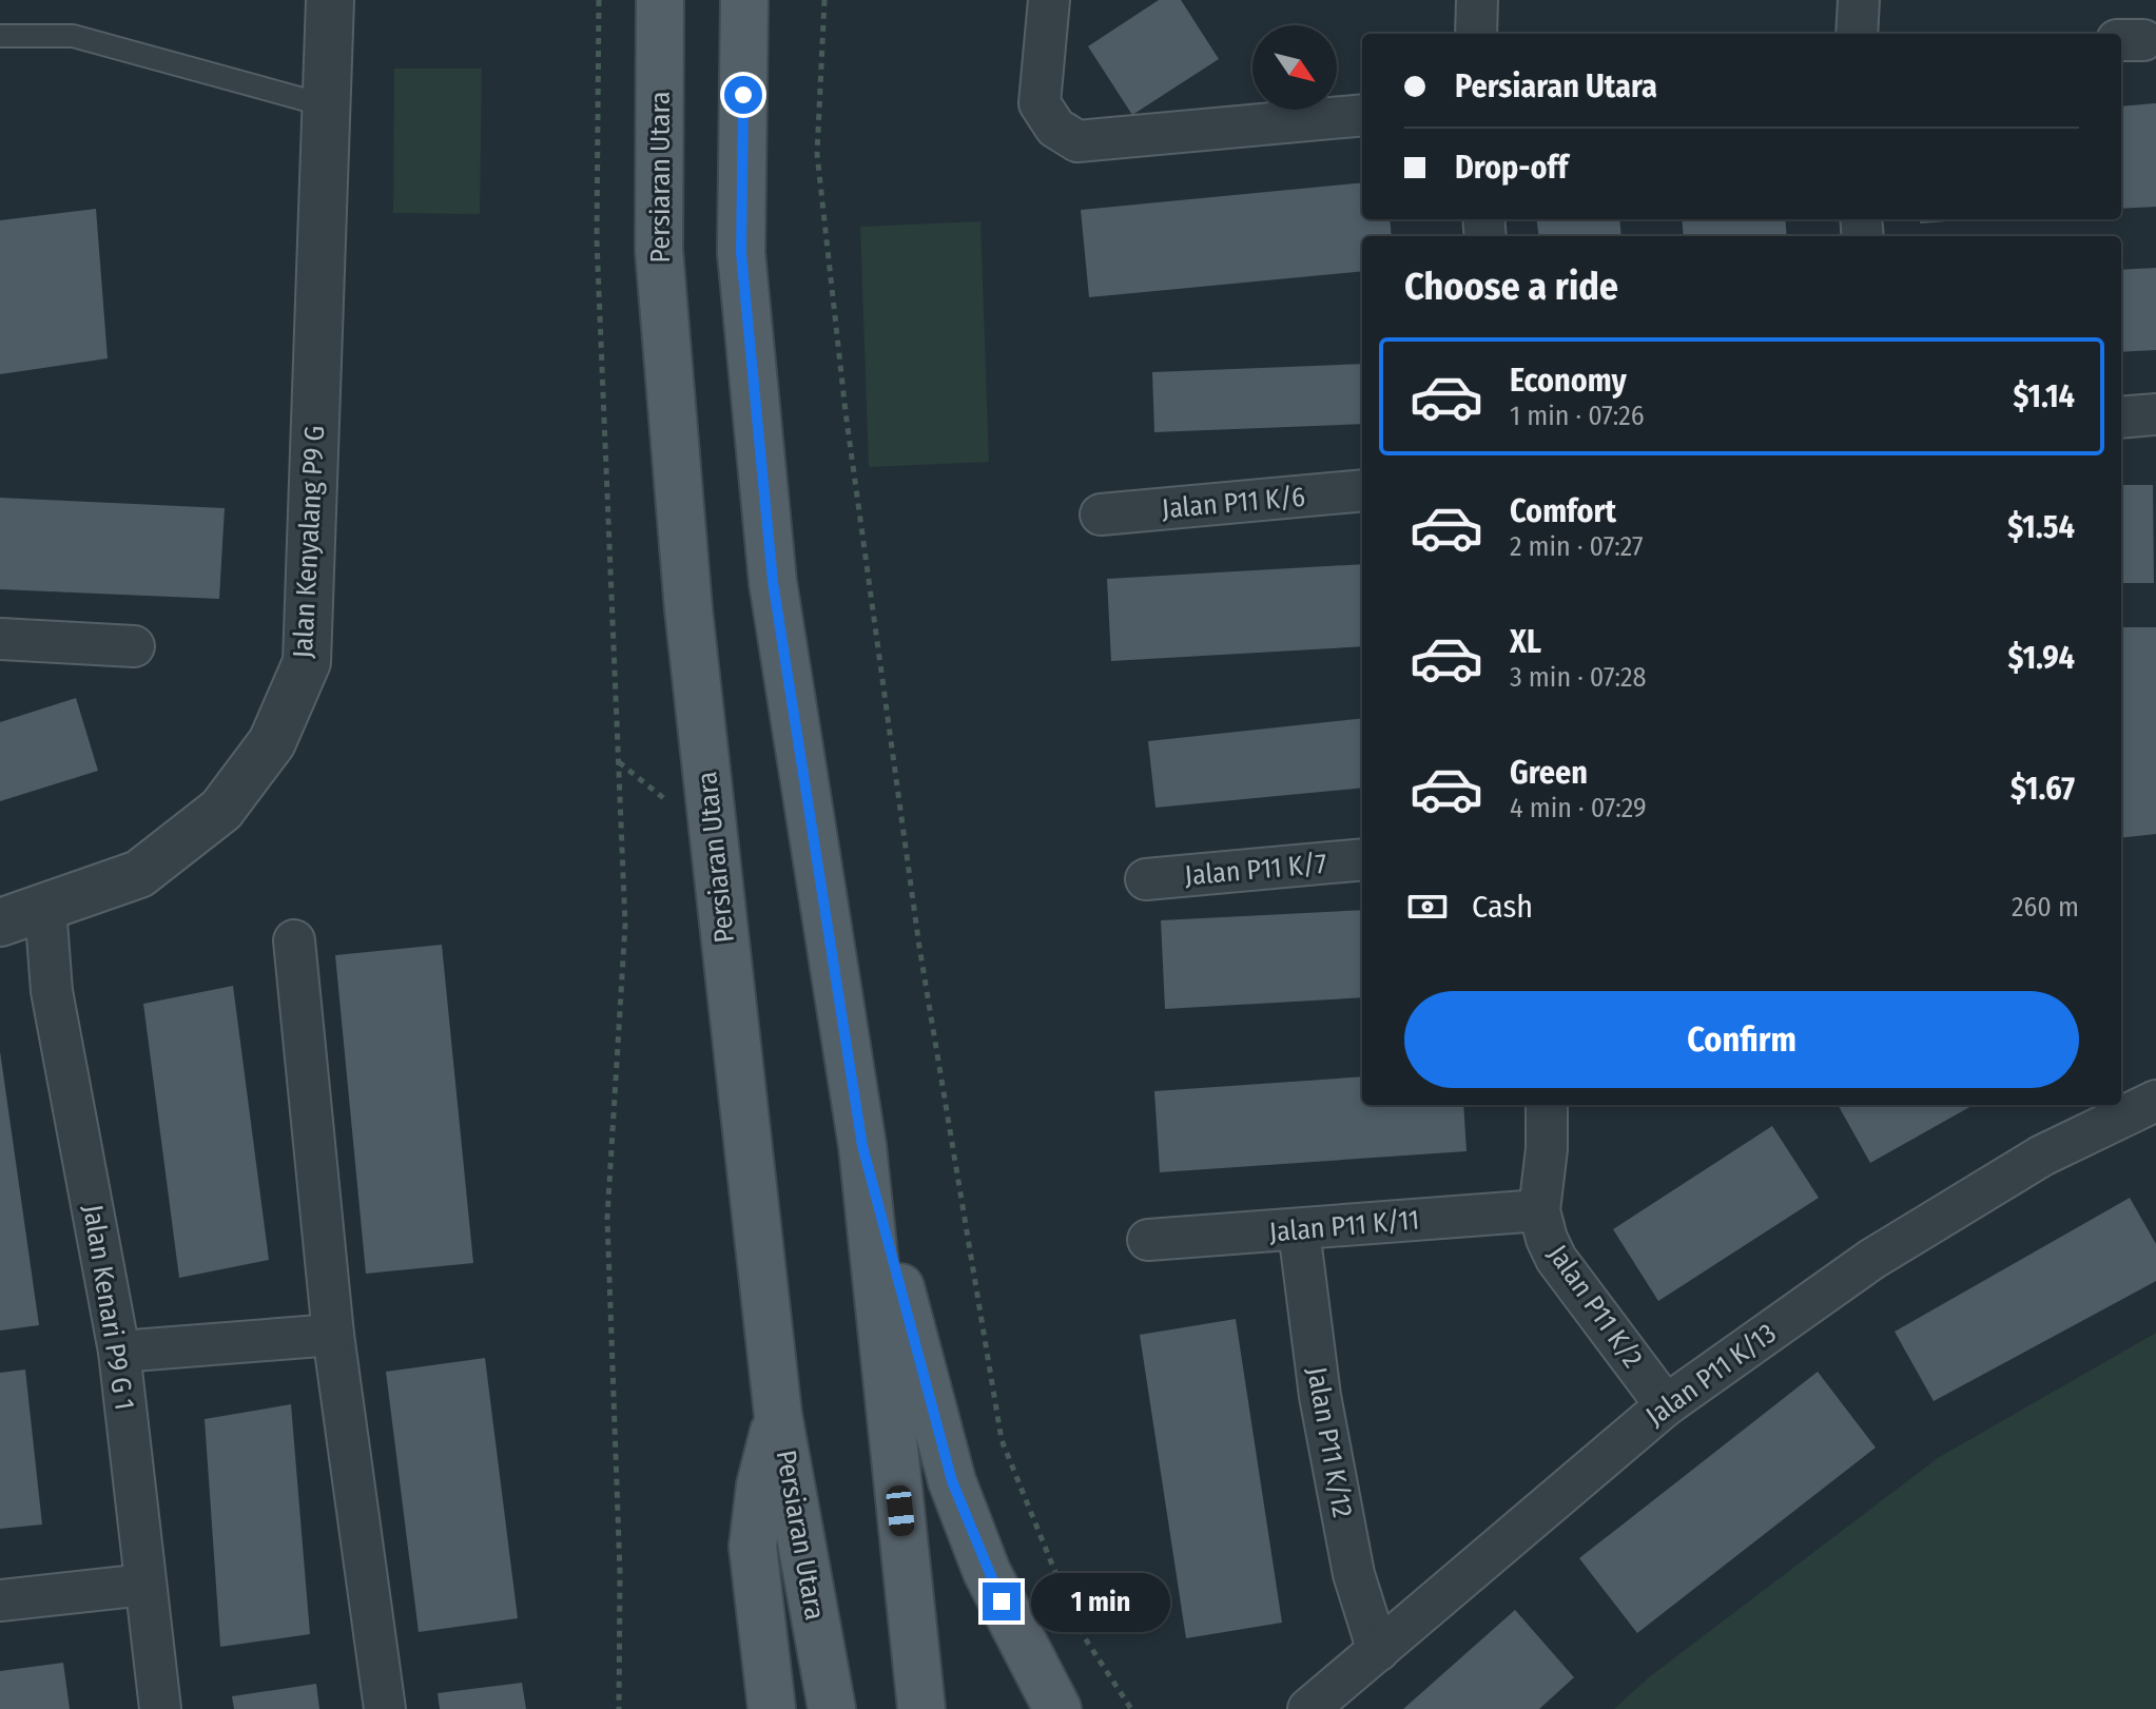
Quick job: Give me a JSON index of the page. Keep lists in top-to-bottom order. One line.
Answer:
{"streets":{"main road":["Persiaran Utara"],"street":["Jalan P11 K/6","Jalan Kenyalang P9 G","Jalan P11 K/7","Jalan P11 K/11","Jalan P11 K/2","Jalan Kenari P9 G 1","Jalan P11 K/13","Jalan P11 K/12"]},"crossings":[["Jalan Kenyalang P9 G","Jalan Kenari P9 G 1"],["Jalan P11 K/11","Jalan P11 K/2"],["Jalan P11 K/11","Jalan P11 K/12"],["Jalan P11 K/2","Jalan P11 K/13"],["Jalan P11 K/13","Jalan P11 K/12"]],"north":"bottom right","page":{"banner":["Persiaran Utara","Drop-off"],"heading":"Choose a ride","list":[{"name":"Economy","note":"1 min · 07:26","value":"$1.14"},{"name":"Comfort","note":"2 min · 07:27","value":"$1.54"},{"name":"XL","note":"3 min · 07:28","value":"$1.94"},{"name":"Green","note":"4 min · 07:29","value":"$1.67"}],"pay":["Cash","260 m"],"buttons":"Confirm","bubble":"1 min"}}
